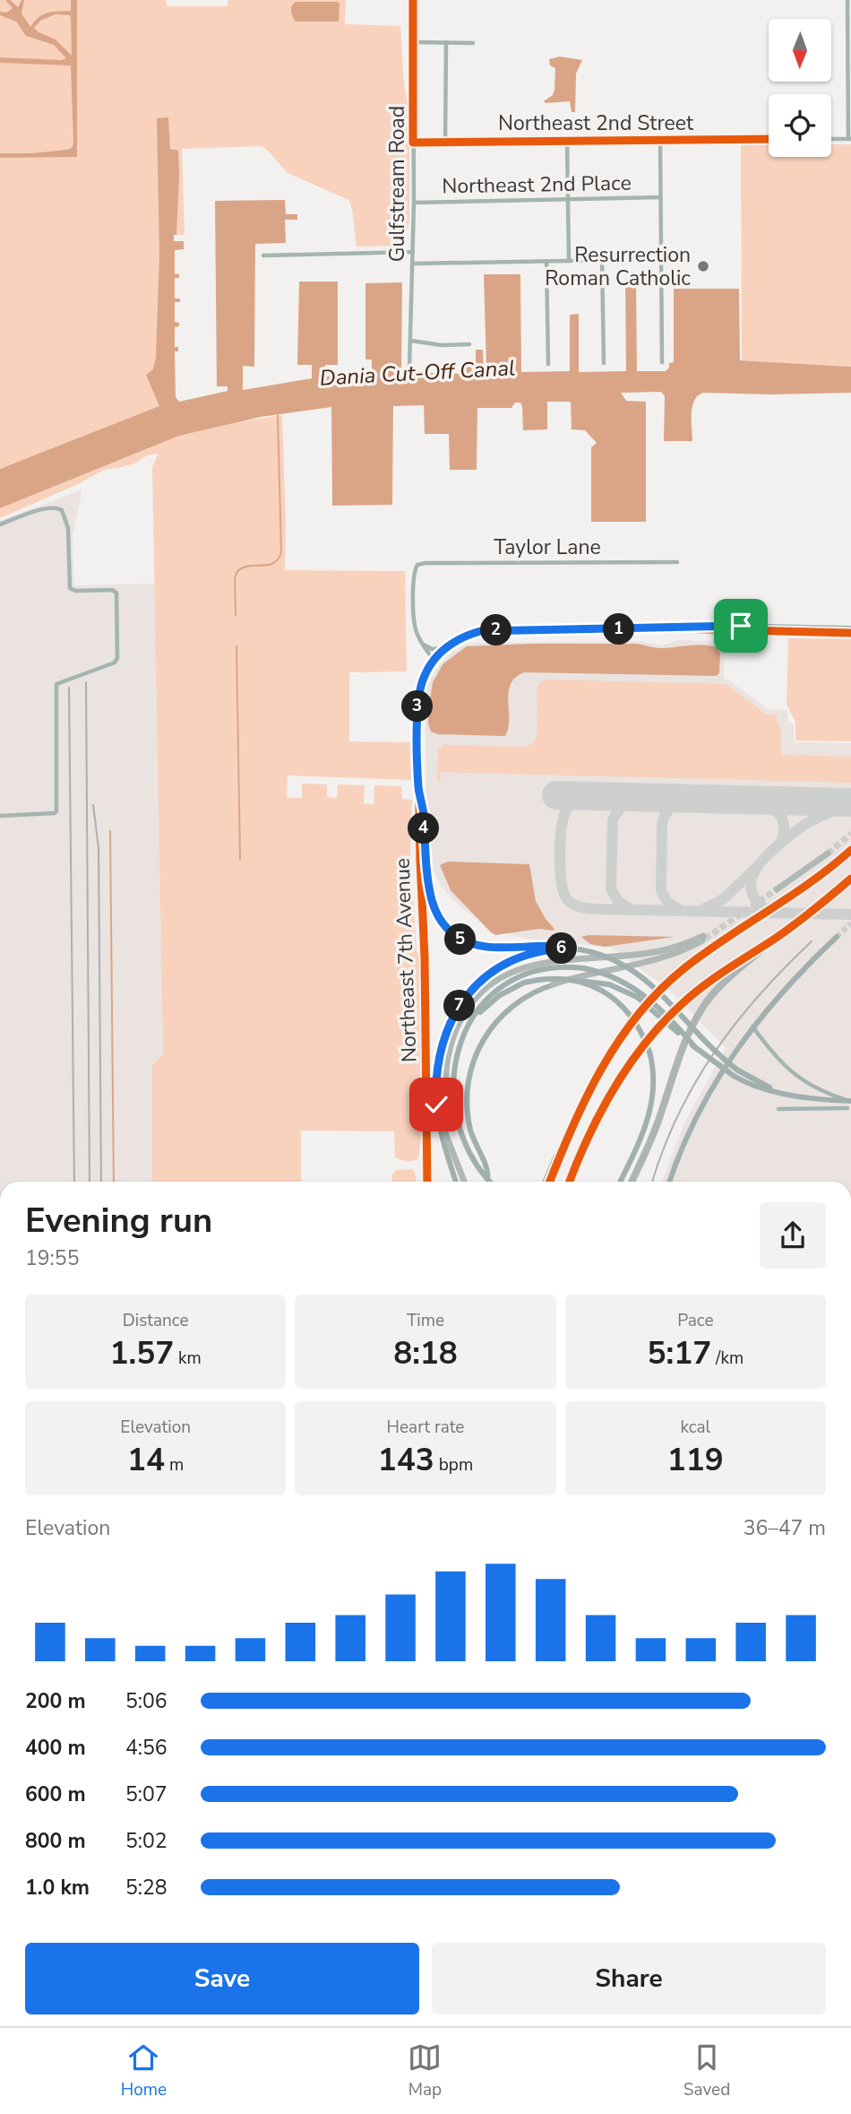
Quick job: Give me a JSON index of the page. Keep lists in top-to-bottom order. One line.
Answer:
{"streets":{"street":["Northeast 2nd Street","Gulfstream Road","Northeast 2nd Place","Taylor Lane","Northeast 7th Avenue"]},"crossings":[["Northeast 2nd Street","Gulfstream Road"],["Gulfstream Road","Northeast 2nd Place"]],"water":["Dania Cut-Off Canal"],"places":["Resurrection Roman Catholic"],"north":"bottom","page":{"pins":["1","2","3","4","5","6","7"],"heading":["Evening run","19:55"],"stats":[["Distance","1.57 km"],["Time","8:18"],["Pace","5:17 /km"],["Elevation","14 m"],["Heart rate","143 bpm"],["kcal","119"]],"chart":["Elevation","36–47 m"],"list":[{"name":"200 m","note":"5:06"},{"name":"400 m","note":"4:56"},{"name":"600 m","note":"5:07"},{"name":"800 m","note":"5:02"},{"name":"1.0 km","note":"5:28"}],"buttons":["Save","Share"],"tabs":["Home","Map","Saved"]}}
